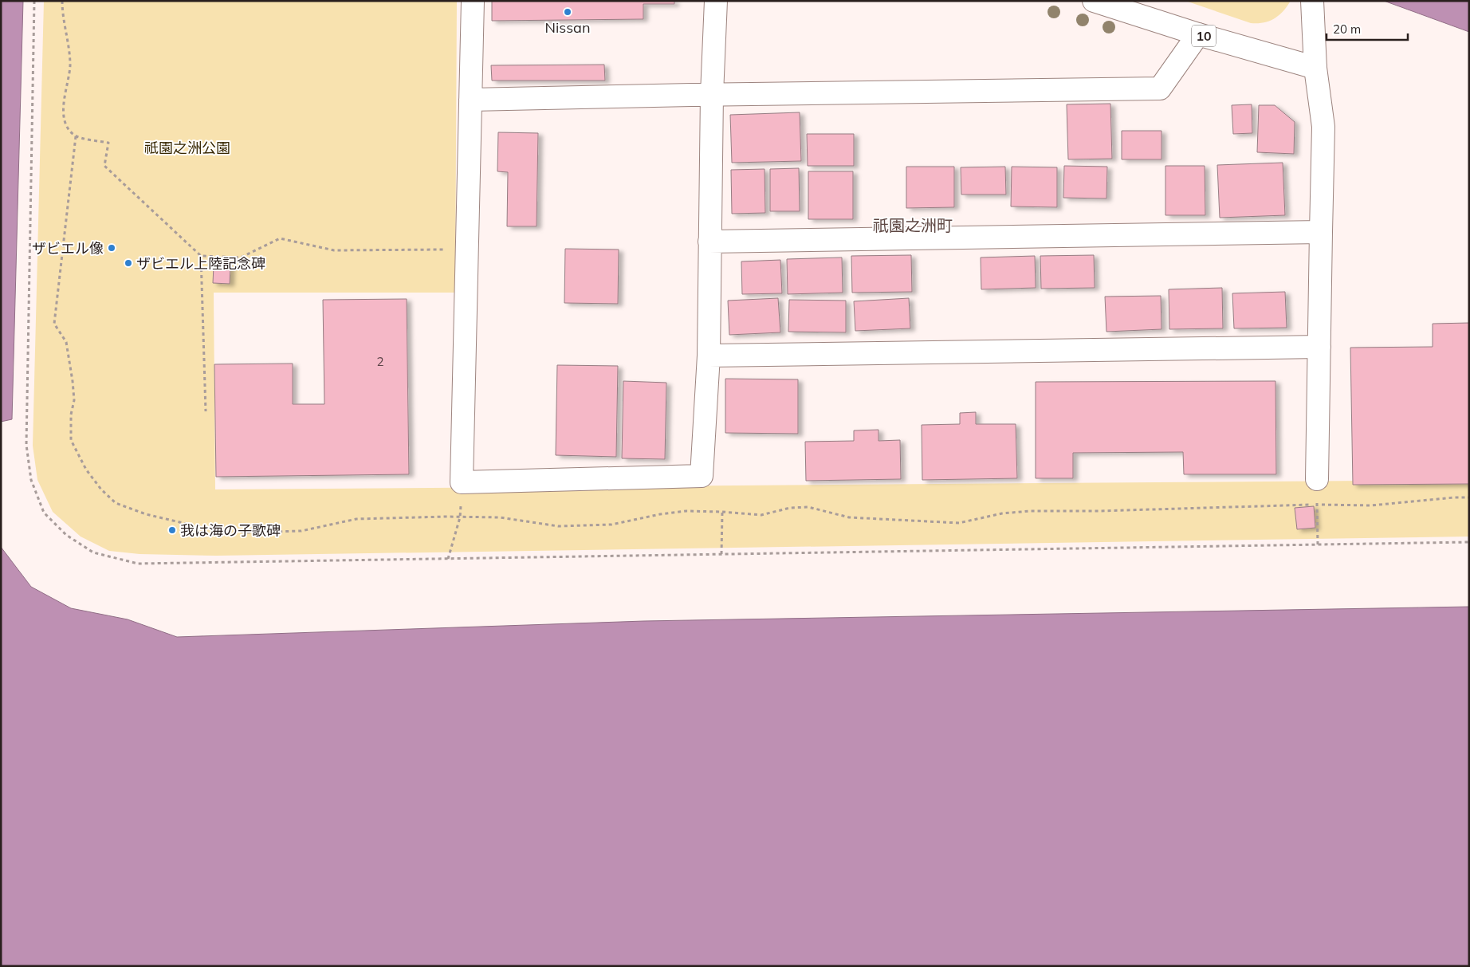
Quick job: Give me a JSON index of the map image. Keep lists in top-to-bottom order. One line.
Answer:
{"streets":{"main road":["10"]},"districts":["祇園之洲町"],"parks":["祇園之洲公園"],"places":["Nissan","ザビエル像","ザビエル上陸記念碑","我は海の子歌碑"],"house_numbers":["2"],"scale_bar":"20 m"}
